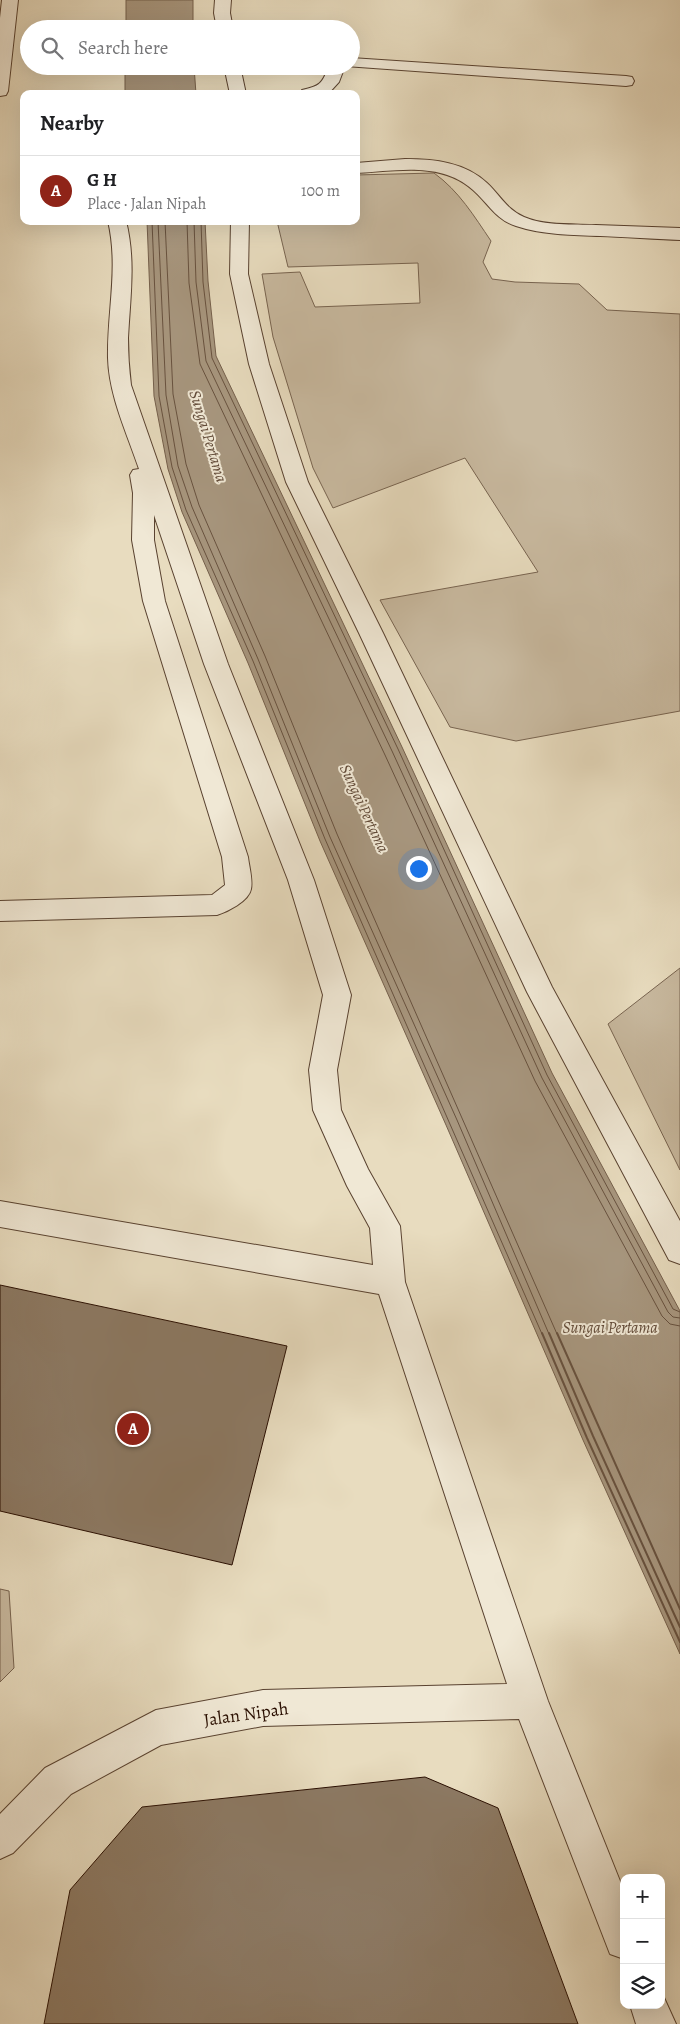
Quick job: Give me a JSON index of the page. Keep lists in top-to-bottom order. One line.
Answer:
{"streets":{"street":["Jalan Nipah"]},"water":["Sungai Pertama"],"page":{"search":"Search here","heading":"Nearby","list":[{"mark":"A","name":"G H","note":"Place · Jalan Nipah","value":"100 m"}],"pins":"A","map_buttons":["+","−"]}}
